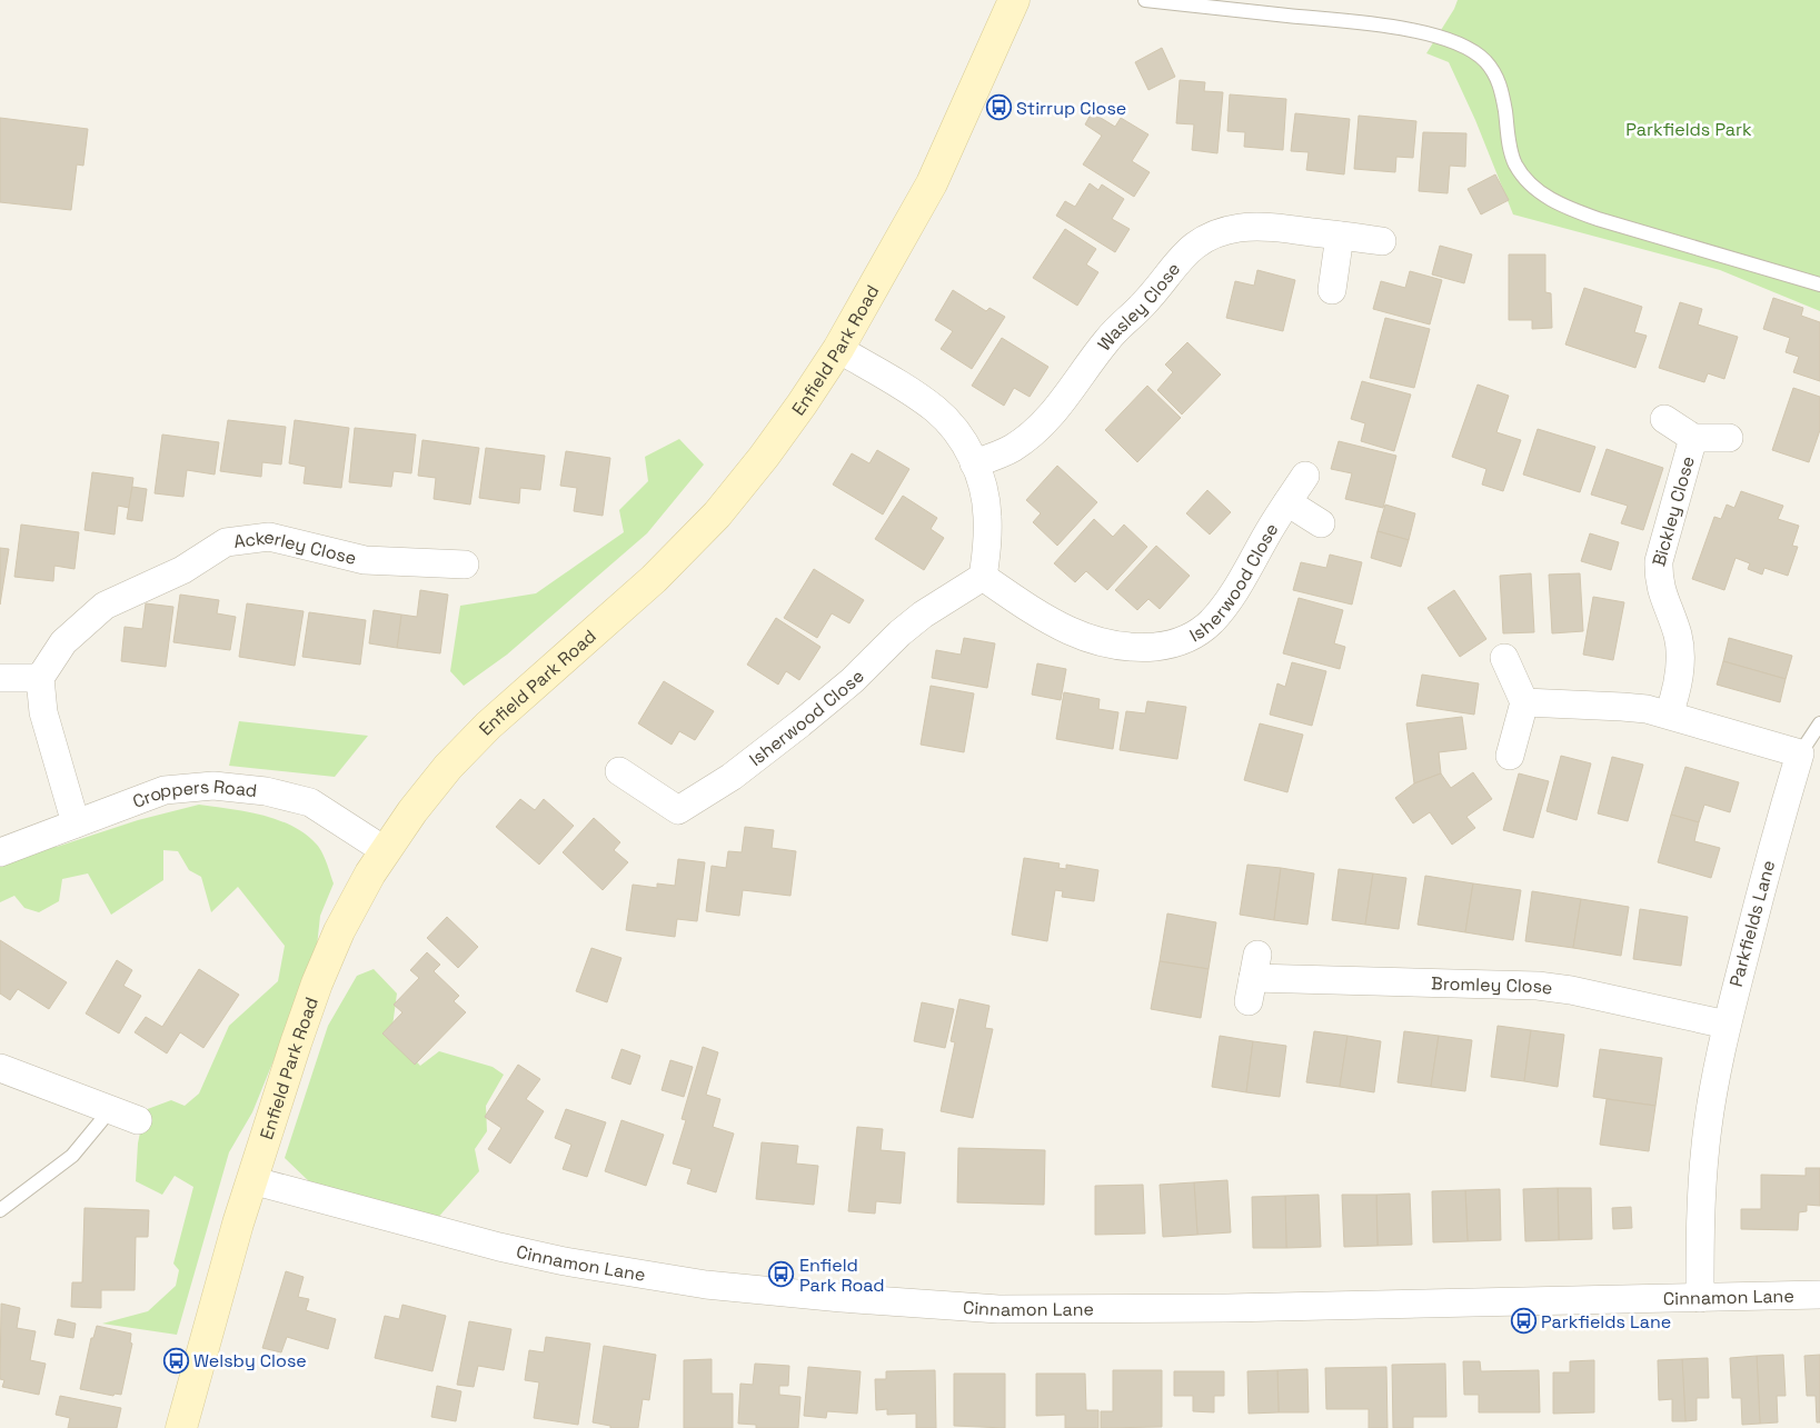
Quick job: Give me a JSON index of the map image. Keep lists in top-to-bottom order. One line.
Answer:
{"streets":{"street":["Wasley Close","Enfield Park Road","Bickley Close","Ackerley Close","Isherwood Close","Croppers Road","Parkfields Lane","Bromley Close","Cinnamon Lane"]},"crossings":[["Enfield Park Road","Croppers Road"],["Enfield Park Road","Cinnamon Lane"],["Parkfields Lane","Bromley Close"],["Parkfields Lane","Cinnamon Lane"]],"parks":["Parkfields Park"],"places":{"bus stop":["Stirrup Close","Enfield Park Road","Parkfields Lane","Welsby Close"]}}
